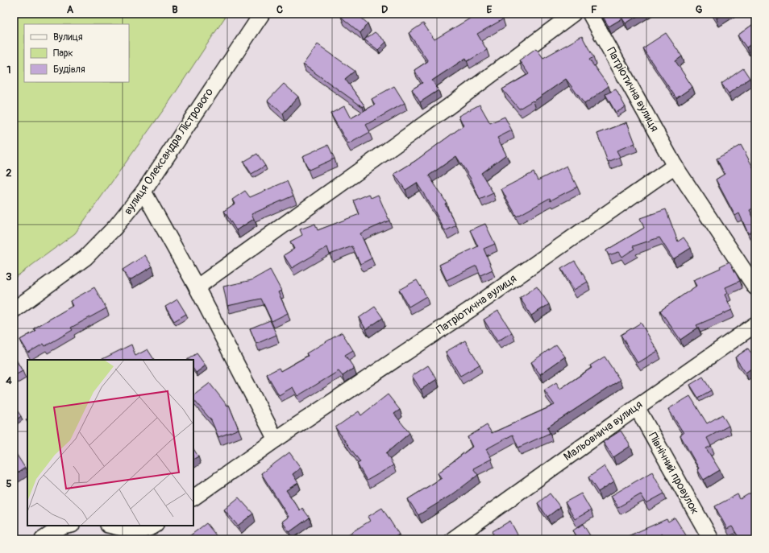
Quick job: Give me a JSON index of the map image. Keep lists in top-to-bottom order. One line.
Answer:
{"streets":{"street":["Патріотична вулиця","вулиця Олександра Лістрового","Мальовнича вулиця","Північний провулок"]},"crossings":[["Мальовнича вулиця","Північний провулок"]],"legend":["Вулиця","Парк","Будівля"],"grid":{"columns":["A","B","C","D","E","F","G"],"rows":["1","2","3","4","5"]}}
